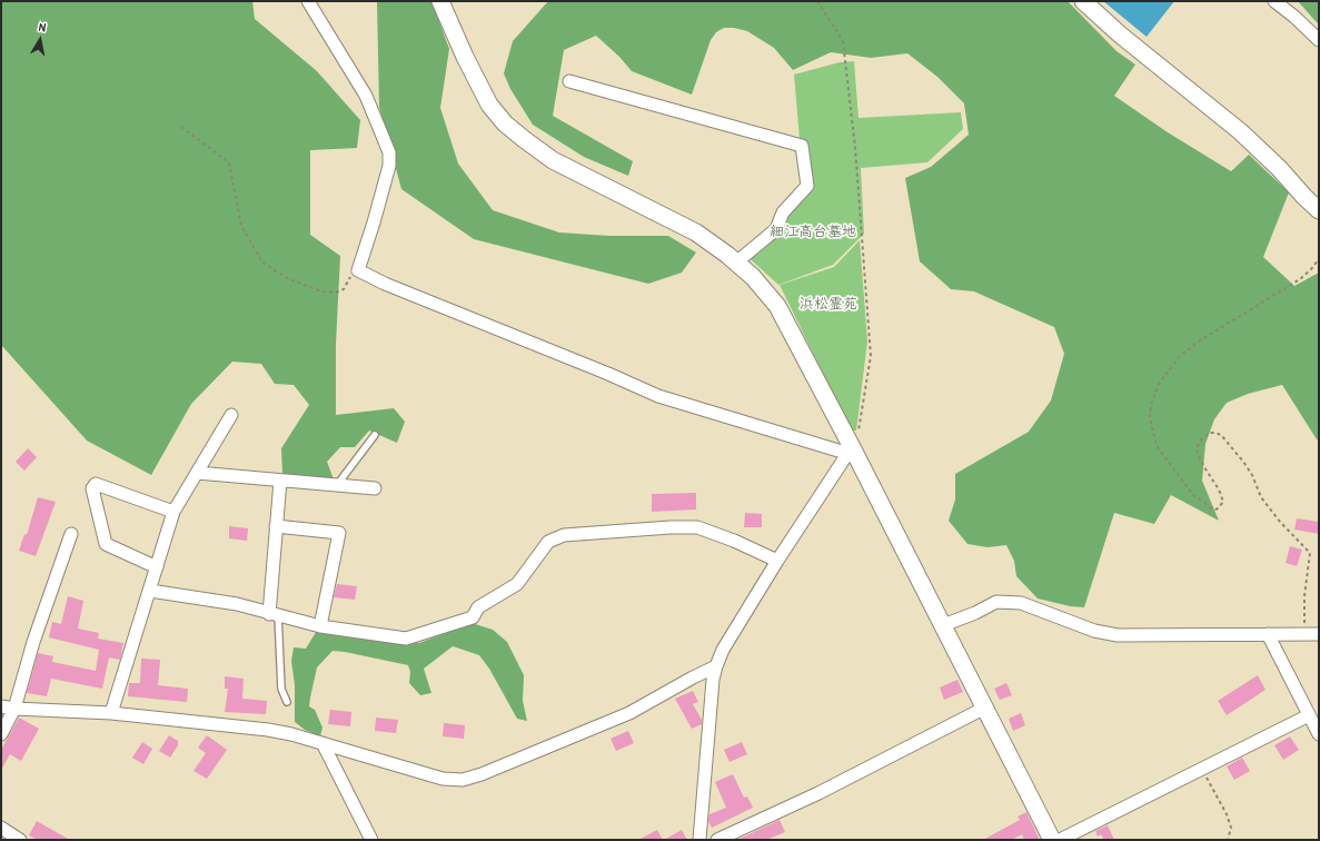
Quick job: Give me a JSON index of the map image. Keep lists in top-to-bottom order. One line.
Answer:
{"parks":["細江高台墓地","浜松霊苑"],"north":"top"}
